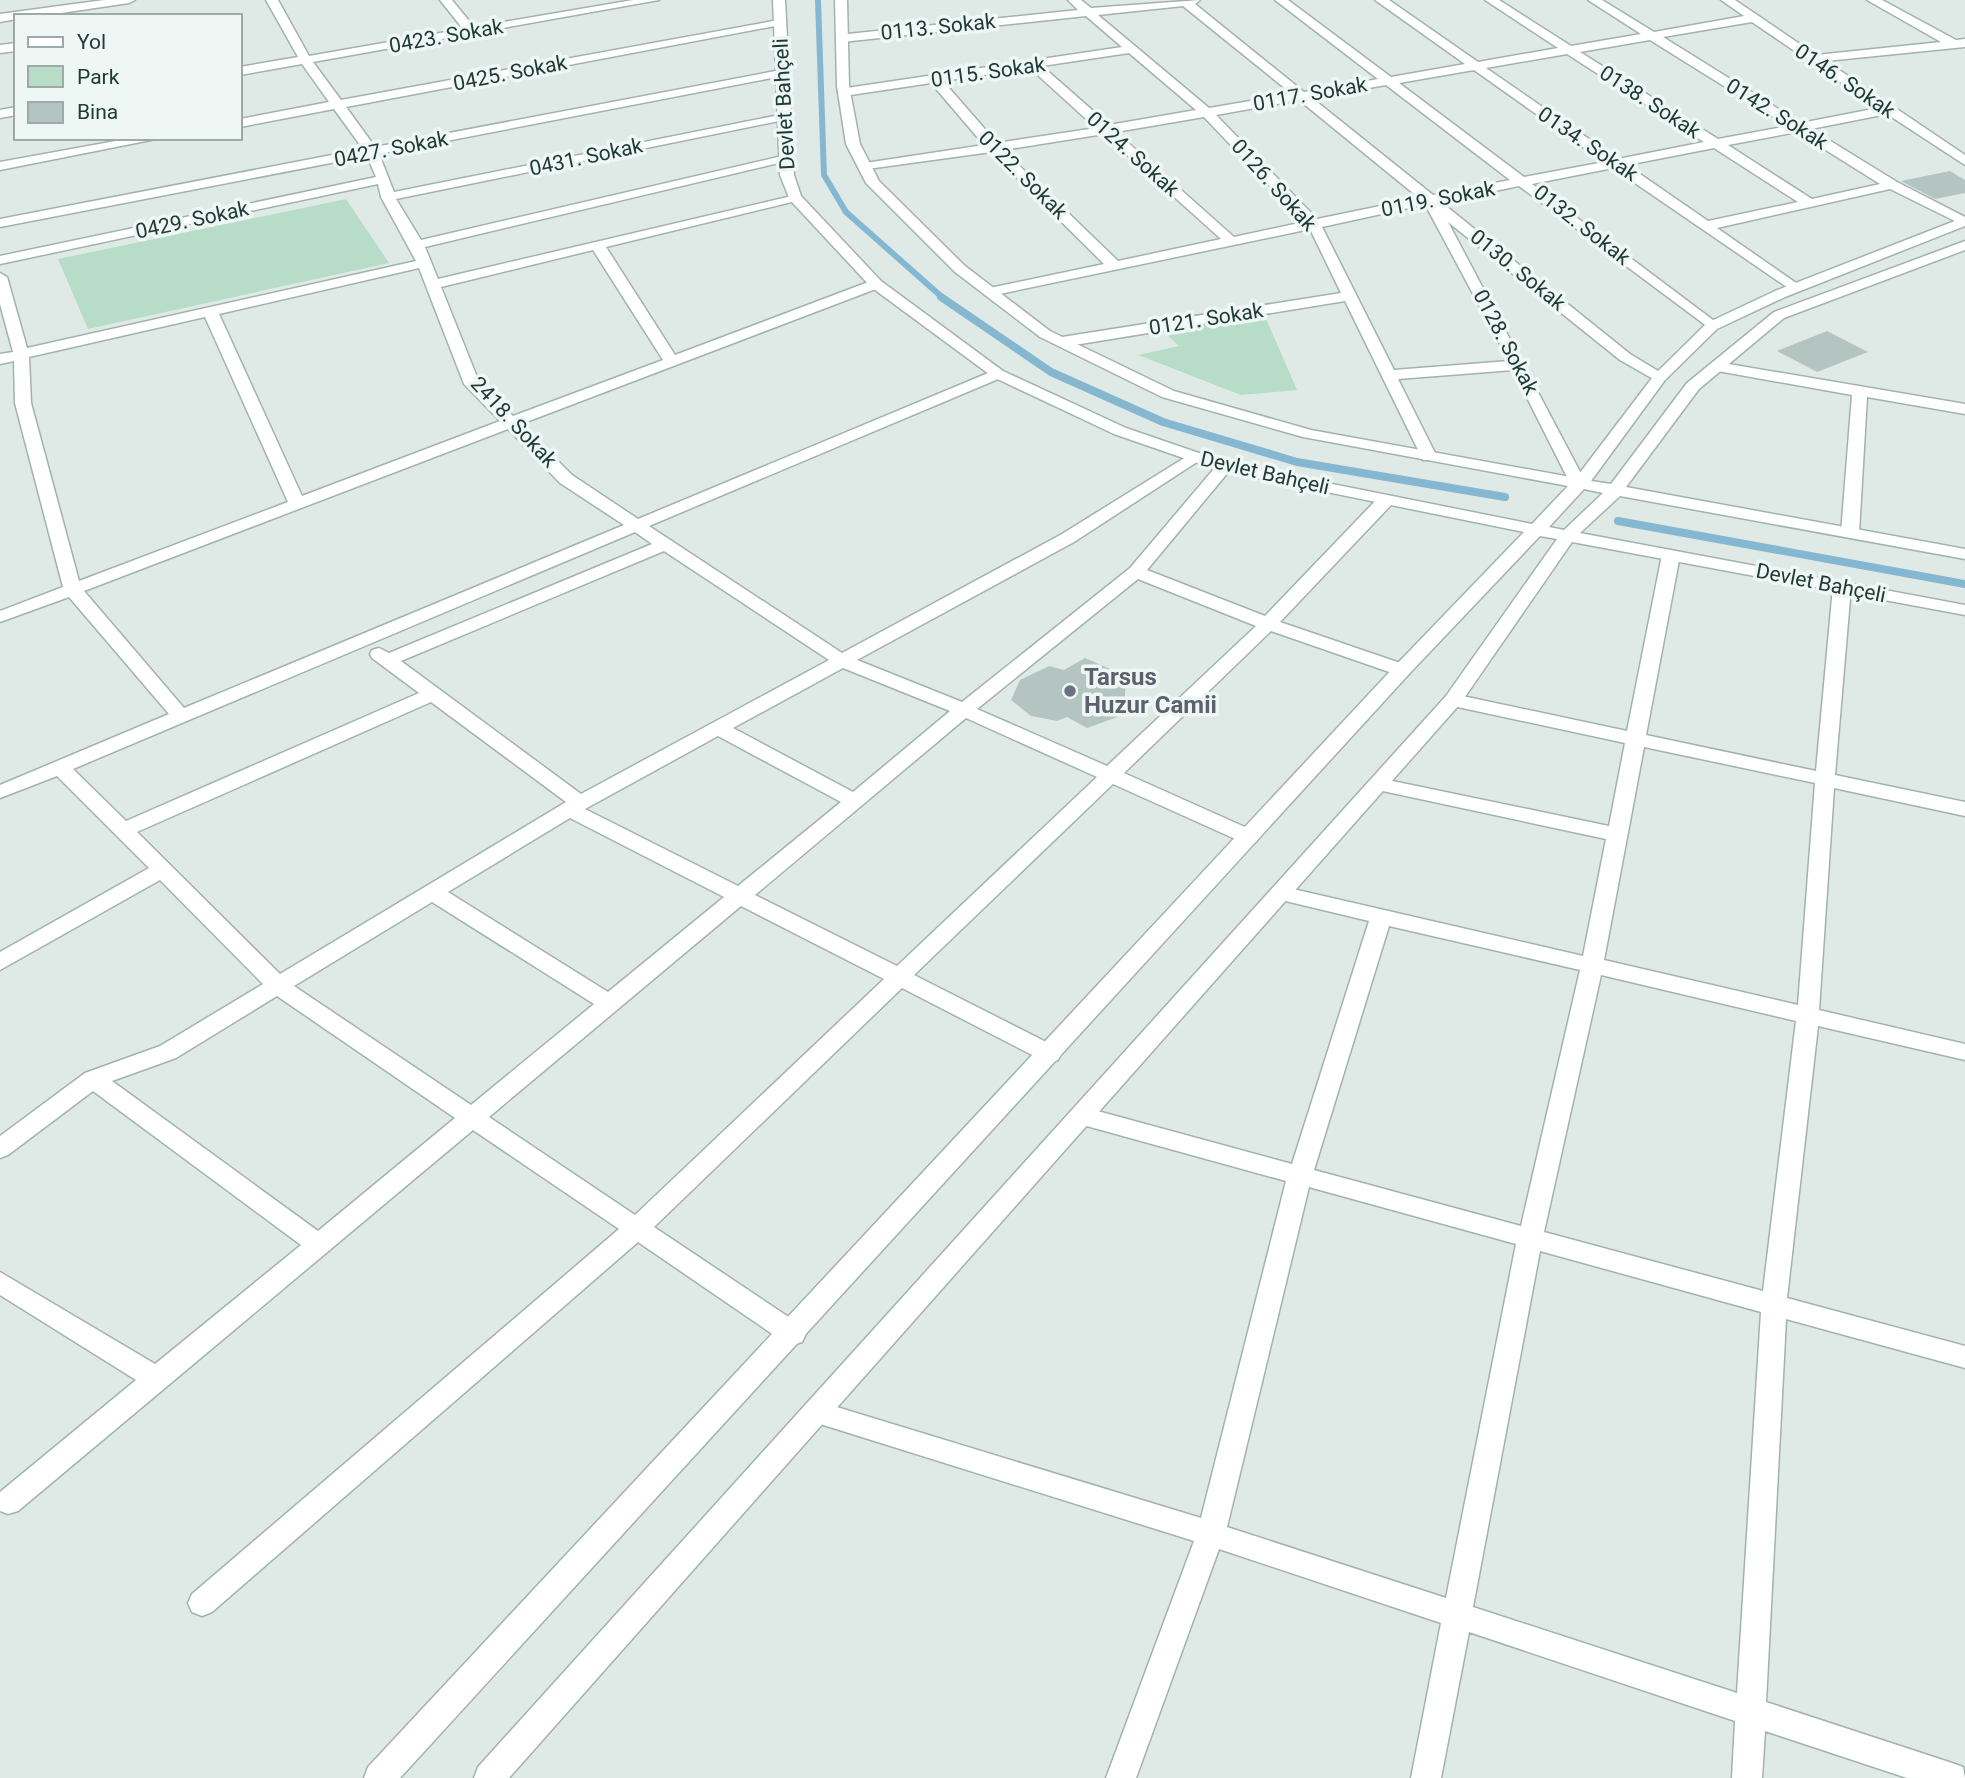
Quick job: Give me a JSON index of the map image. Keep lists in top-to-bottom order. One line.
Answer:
{"streets":{"street":["0113. Sokak","0423. Sokak","0115. Sokak","0425. Sokak","0146. Sokak","0117. Sokak","0138. Sokak","Devlet Bahçeli","0142. Sokak","0134. Sokak","0427. Sokak","0124. Sokak","0431. Sokak","0122. Sokak","0126. Sokak","0119. Sokak","0429. Sokak","0132. Sokak","0130. Sokak","0121. Sokak","0128. Sokak","2418. Sokak"]},"crossings":[["0113. Sokak","Devlet Bahçeli"],["0113. Sokak","0126. Sokak"],["0113. Sokak","0130. Sokak"],["0423. Sokak","2418. Sokak"],["0115. Sokak","Devlet Bahçeli"],["0115. Sokak","0124. Sokak"],["0115. Sokak","0122. Sokak"],["0115. Sokak","0126. Sokak"],["0425. Sokak","Devlet Bahçeli"],["0425. Sokak","2418. Sokak"],["0146. Sokak","0117. Sokak"],["0146. Sokak","0119. Sokak"],["0117. Sokak","0138. Sokak"],["0117. Sokak","Devlet Bahçeli"],["0117. Sokak","0142. Sokak"],["0117. Sokak","0134. Sokak"],["0117. Sokak","0124. Sokak"],["0117. Sokak","0122. Sokak"],["0117. Sokak","0126. Sokak"],["0117. Sokak","0132. Sokak"],["0117. Sokak","0130. Sokak"],["0138. Sokak","0119. Sokak"],["Devlet Bahçeli","0427. Sokak"],["Devlet Bahçeli","0431. Sokak"],["Devlet Bahçeli","0126. Sokak"],["Devlet Bahçeli","0119. Sokak"],["Devlet Bahçeli","0121. Sokak"],["Devlet Bahçeli","0128. Sokak"],["0142. Sokak","0119. Sokak"],["0134. Sokak","0119. Sokak"],["0427. Sokak","2418. Sokak"],["0124. Sokak","0119. Sokak"],["0431. Sokak","2418. Sokak"],["0122. Sokak","0119. Sokak"],["0126. Sokak","0119. Sokak"],["0126. Sokak","0121. Sokak"],["0119. Sokak","0132. Sokak"],["0119. Sokak","0130. Sokak"],["0119. Sokak","0128. Sokak"],["0429. Sokak","2418. Sokak"],["0130. Sokak","0128. Sokak"]],"places":["Tarsus Huzur Camii"],"legend":["Yol","Park","Bina"]}
